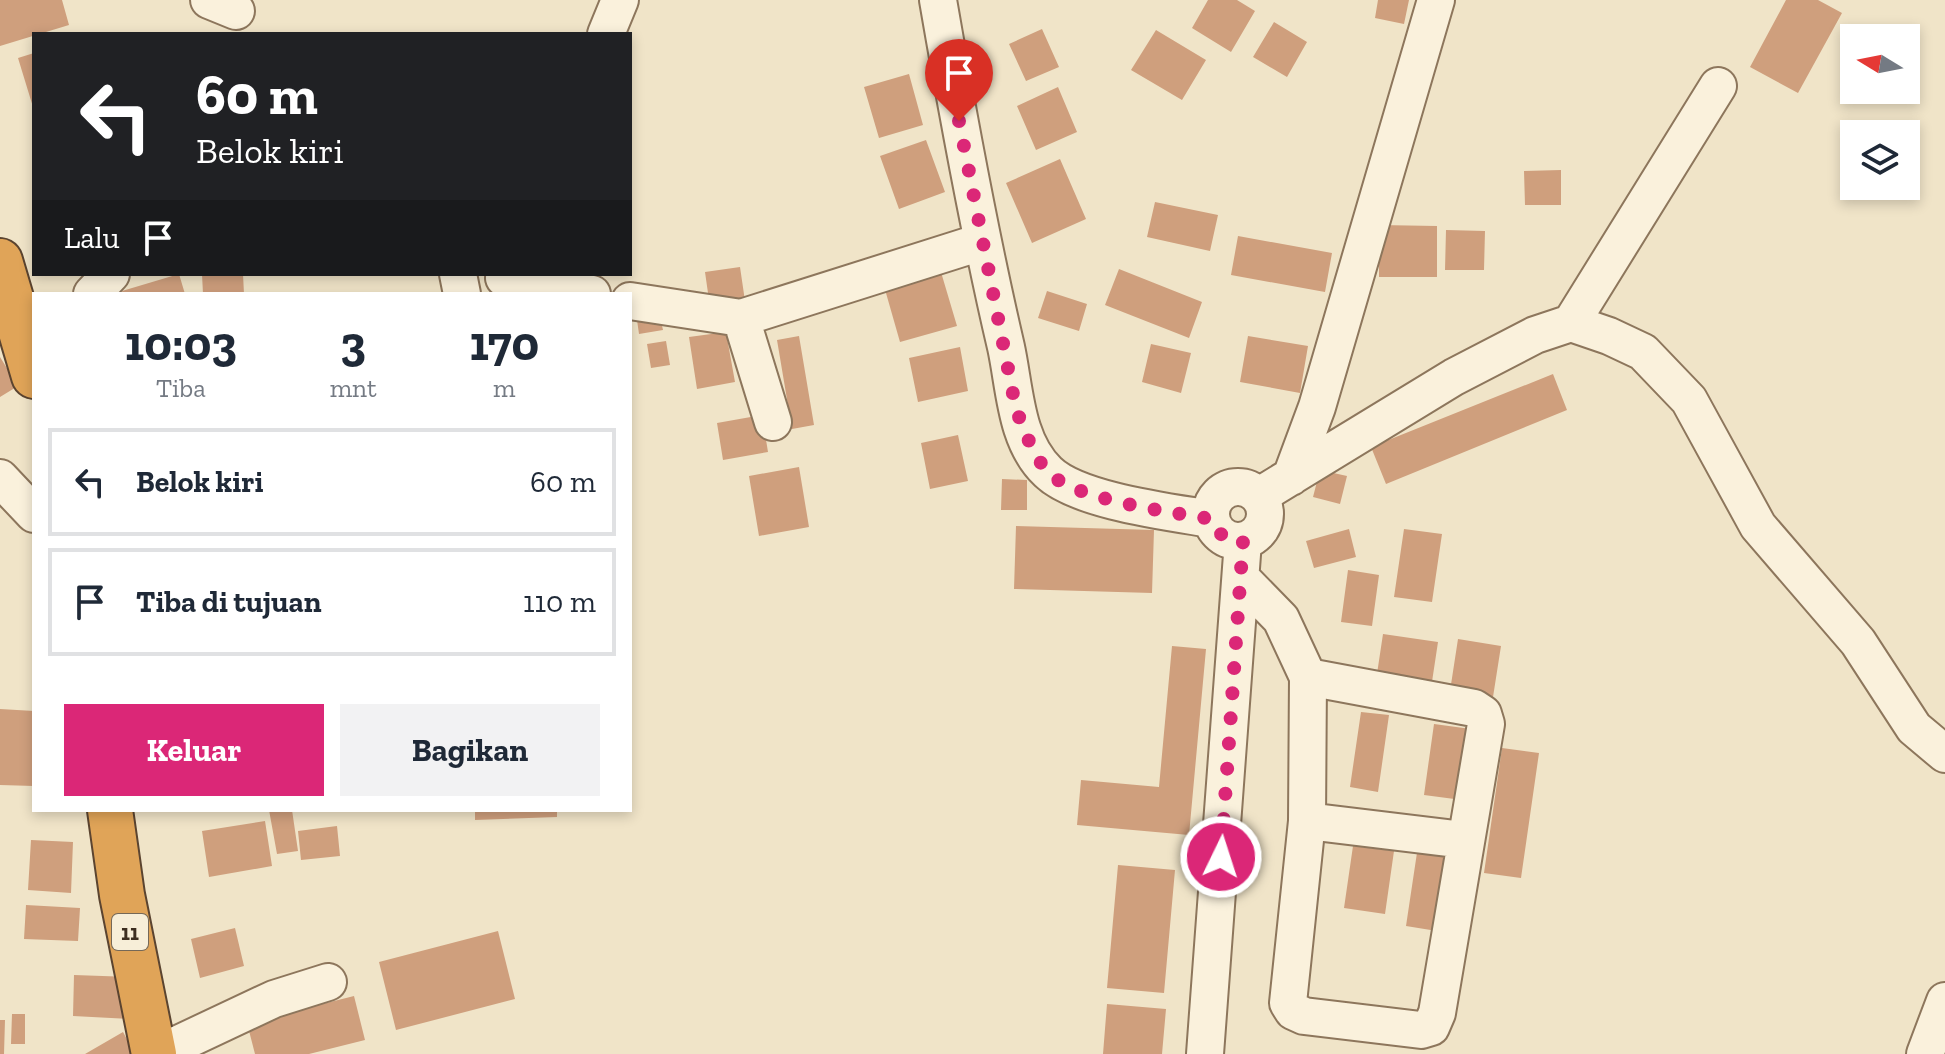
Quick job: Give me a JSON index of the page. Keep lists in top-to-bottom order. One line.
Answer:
{"streets":{"highway":["11"]},"north":"left","page":{"turn":["60 m","Belok kiri"],"then":"Lalu","eta":["10:03","Tiba","3","mnt","170","m"],"list":[{"name":"Belok kiri","value":"60 m"},{"name":"Tiba di tujuan","value":"110 m"}],"buttons":["Keluar","Bagikan"]}}
